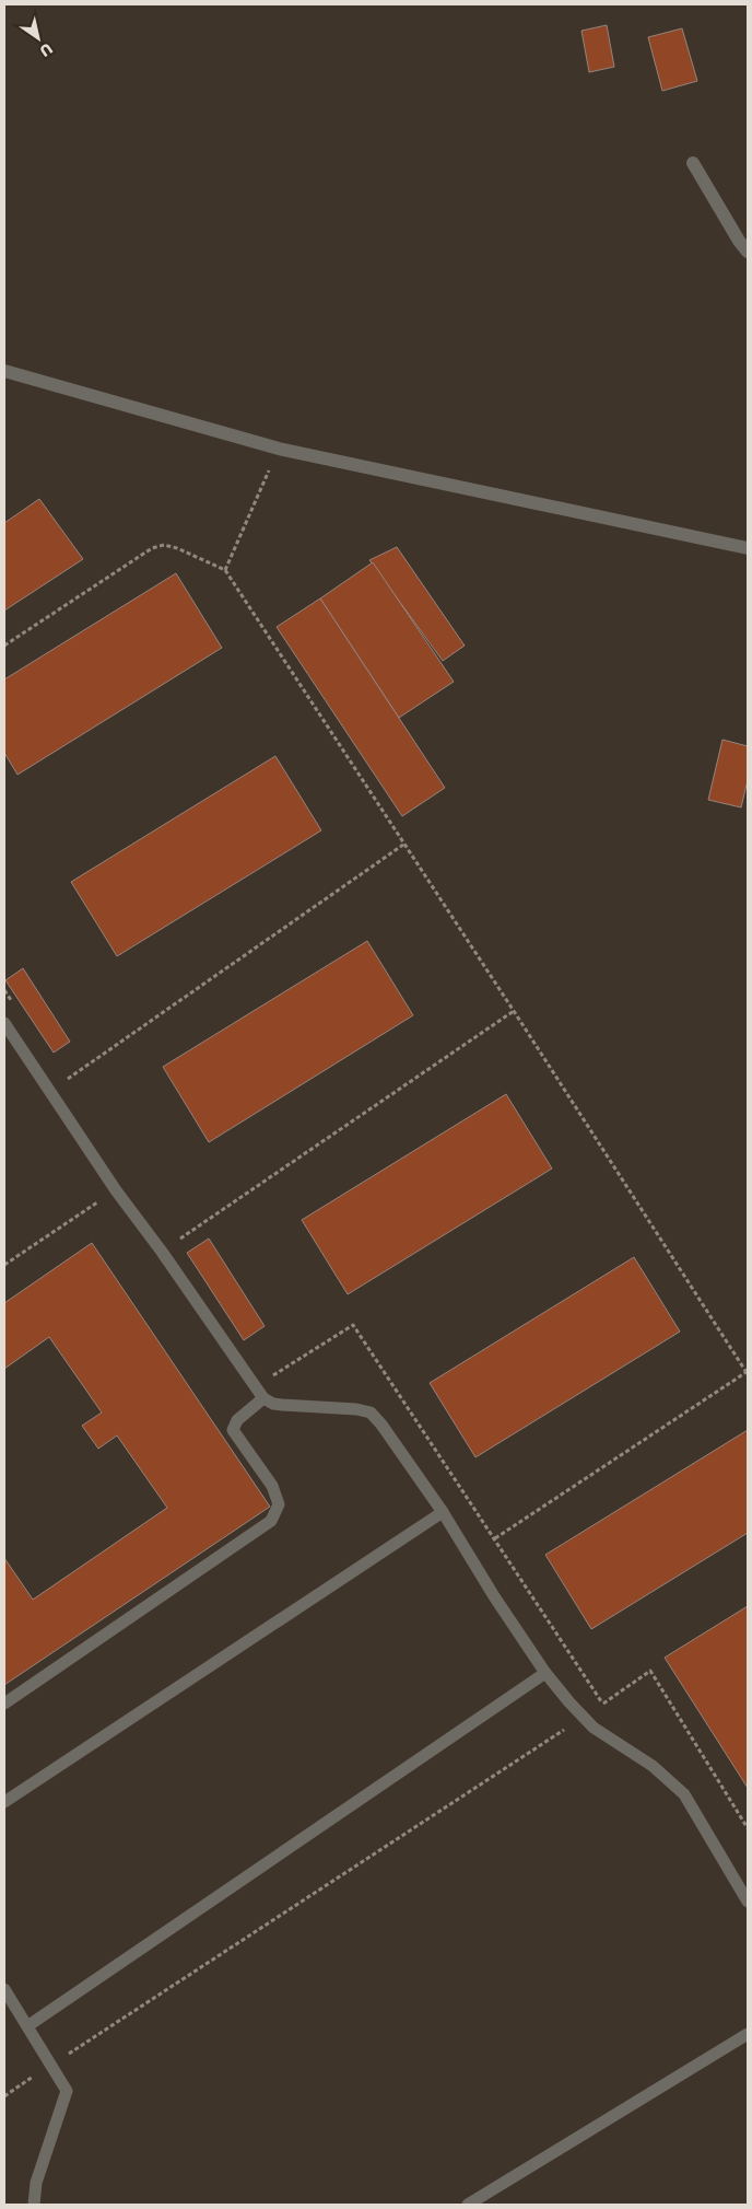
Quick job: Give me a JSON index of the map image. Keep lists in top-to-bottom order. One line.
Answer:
{"north":"bottom right"}
